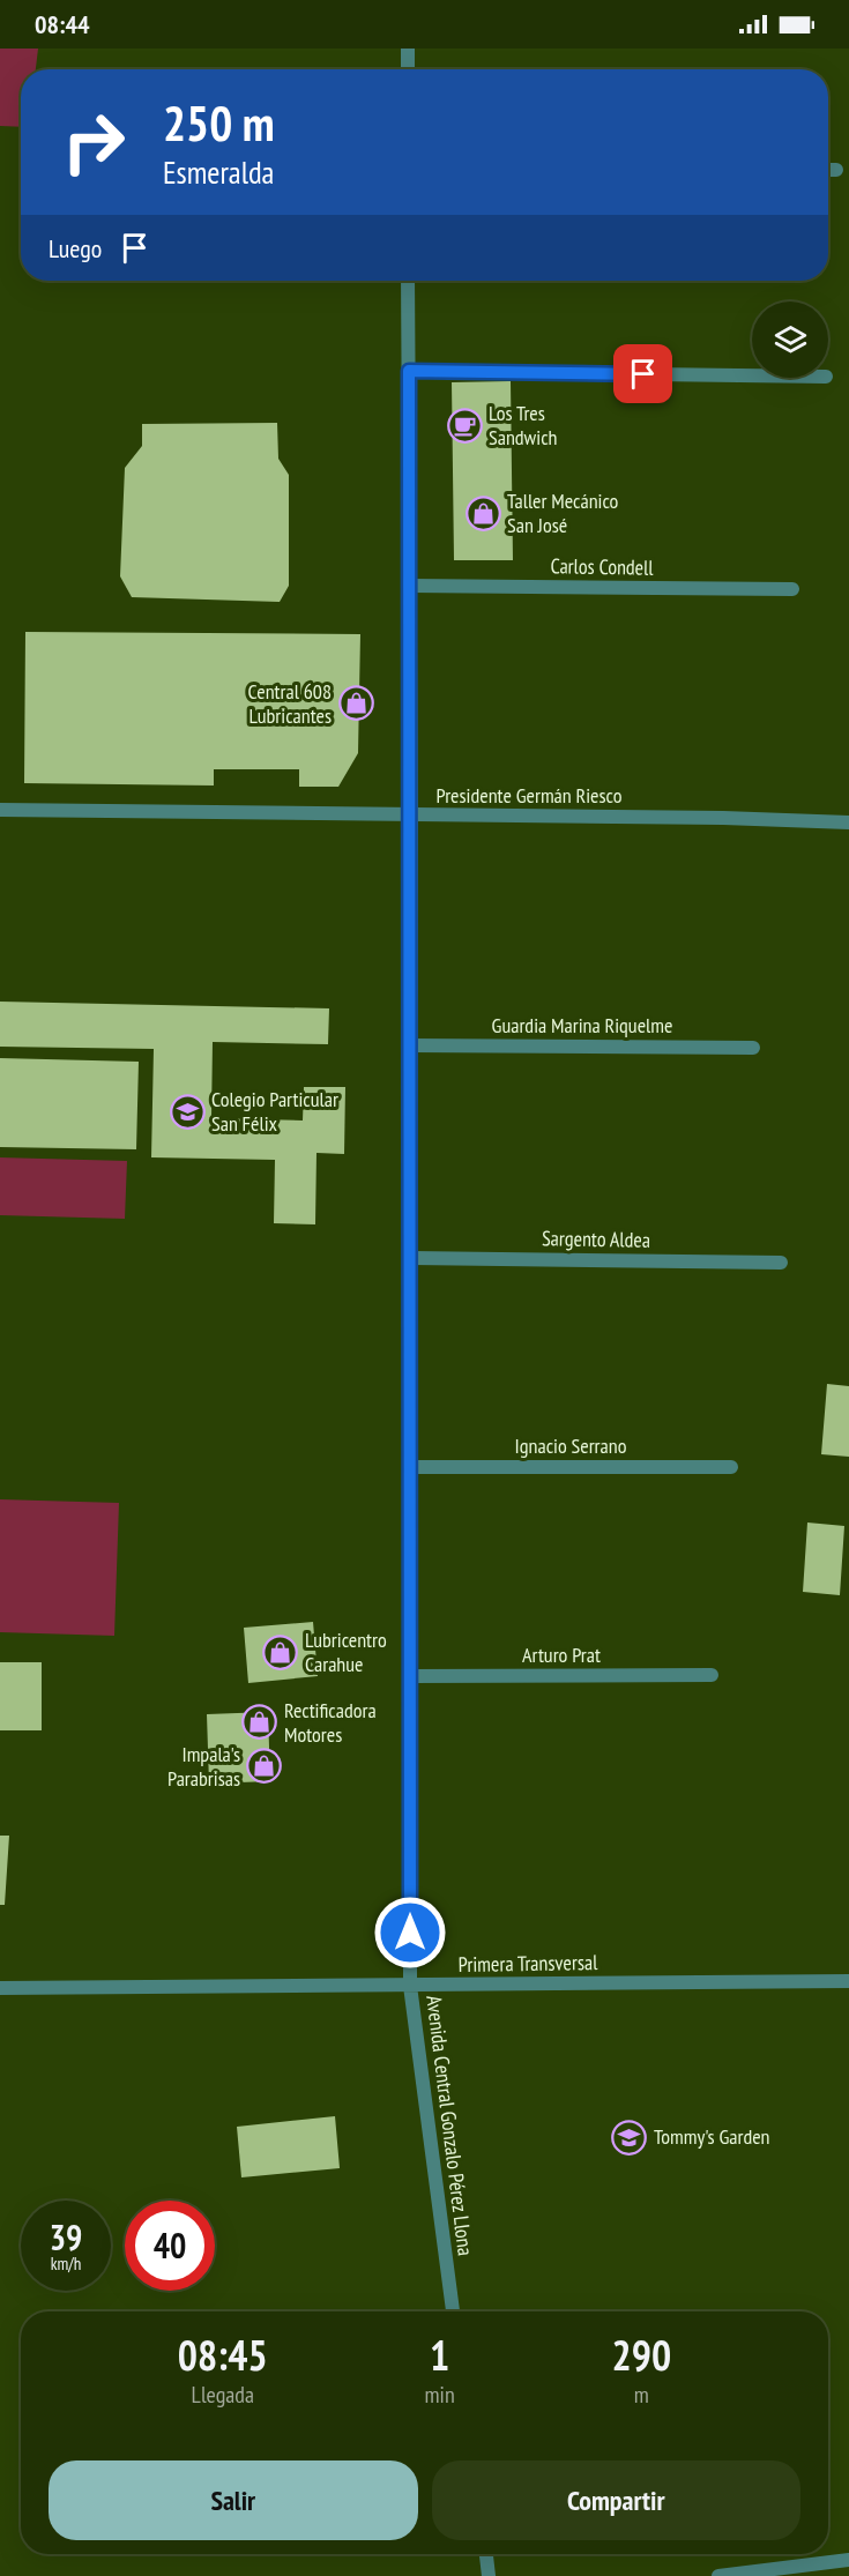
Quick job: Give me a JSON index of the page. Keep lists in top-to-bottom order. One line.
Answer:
{"streets":{"street":["Carlos Condell","Presidente Germán Riesco","Guardia Marina Riquelme","Sargento Aldea","Ignacio Serrano","Arturo Prat","Primera Transversal","Avenida Central Gonzalo Pérez Llona"]},"crossings":[["Carlos Condell","Avenida Central Gonzalo Pérez Llona"],["Presidente Germán Riesco","Avenida Central Gonzalo Pérez Llona"],["Guardia Marina Riquelme","Avenida Central Gonzalo Pérez Llona"],["Sargento Aldea","Avenida Central Gonzalo Pérez Llona"],["Ignacio Serrano","Avenida Central Gonzalo Pérez Llona"],["Arturo Prat","Avenida Central Gonzalo Pérez Llona"],["Primera Transversal","Avenida Central Gonzalo Pérez Llona"]],"places":{"cafe":["Los Tres Sandwich"],"shop":["Taller Mecánico San José","Central 608 Lubricantes","Lubricentro Carahue","Rectificadora Motores","Impala's Parabrisas"],"school or university":["Colegio Particular San Félix","Tommy's Garden"]},"page":{"status":"08:44","turn":["250 m","Esmeralda"],"then":"Luego","speed":"39 km/h","limit":"40","eta":["08:45","Llegada","1","min","290","m"],"buttons":["Salir","Compartir"]}}
